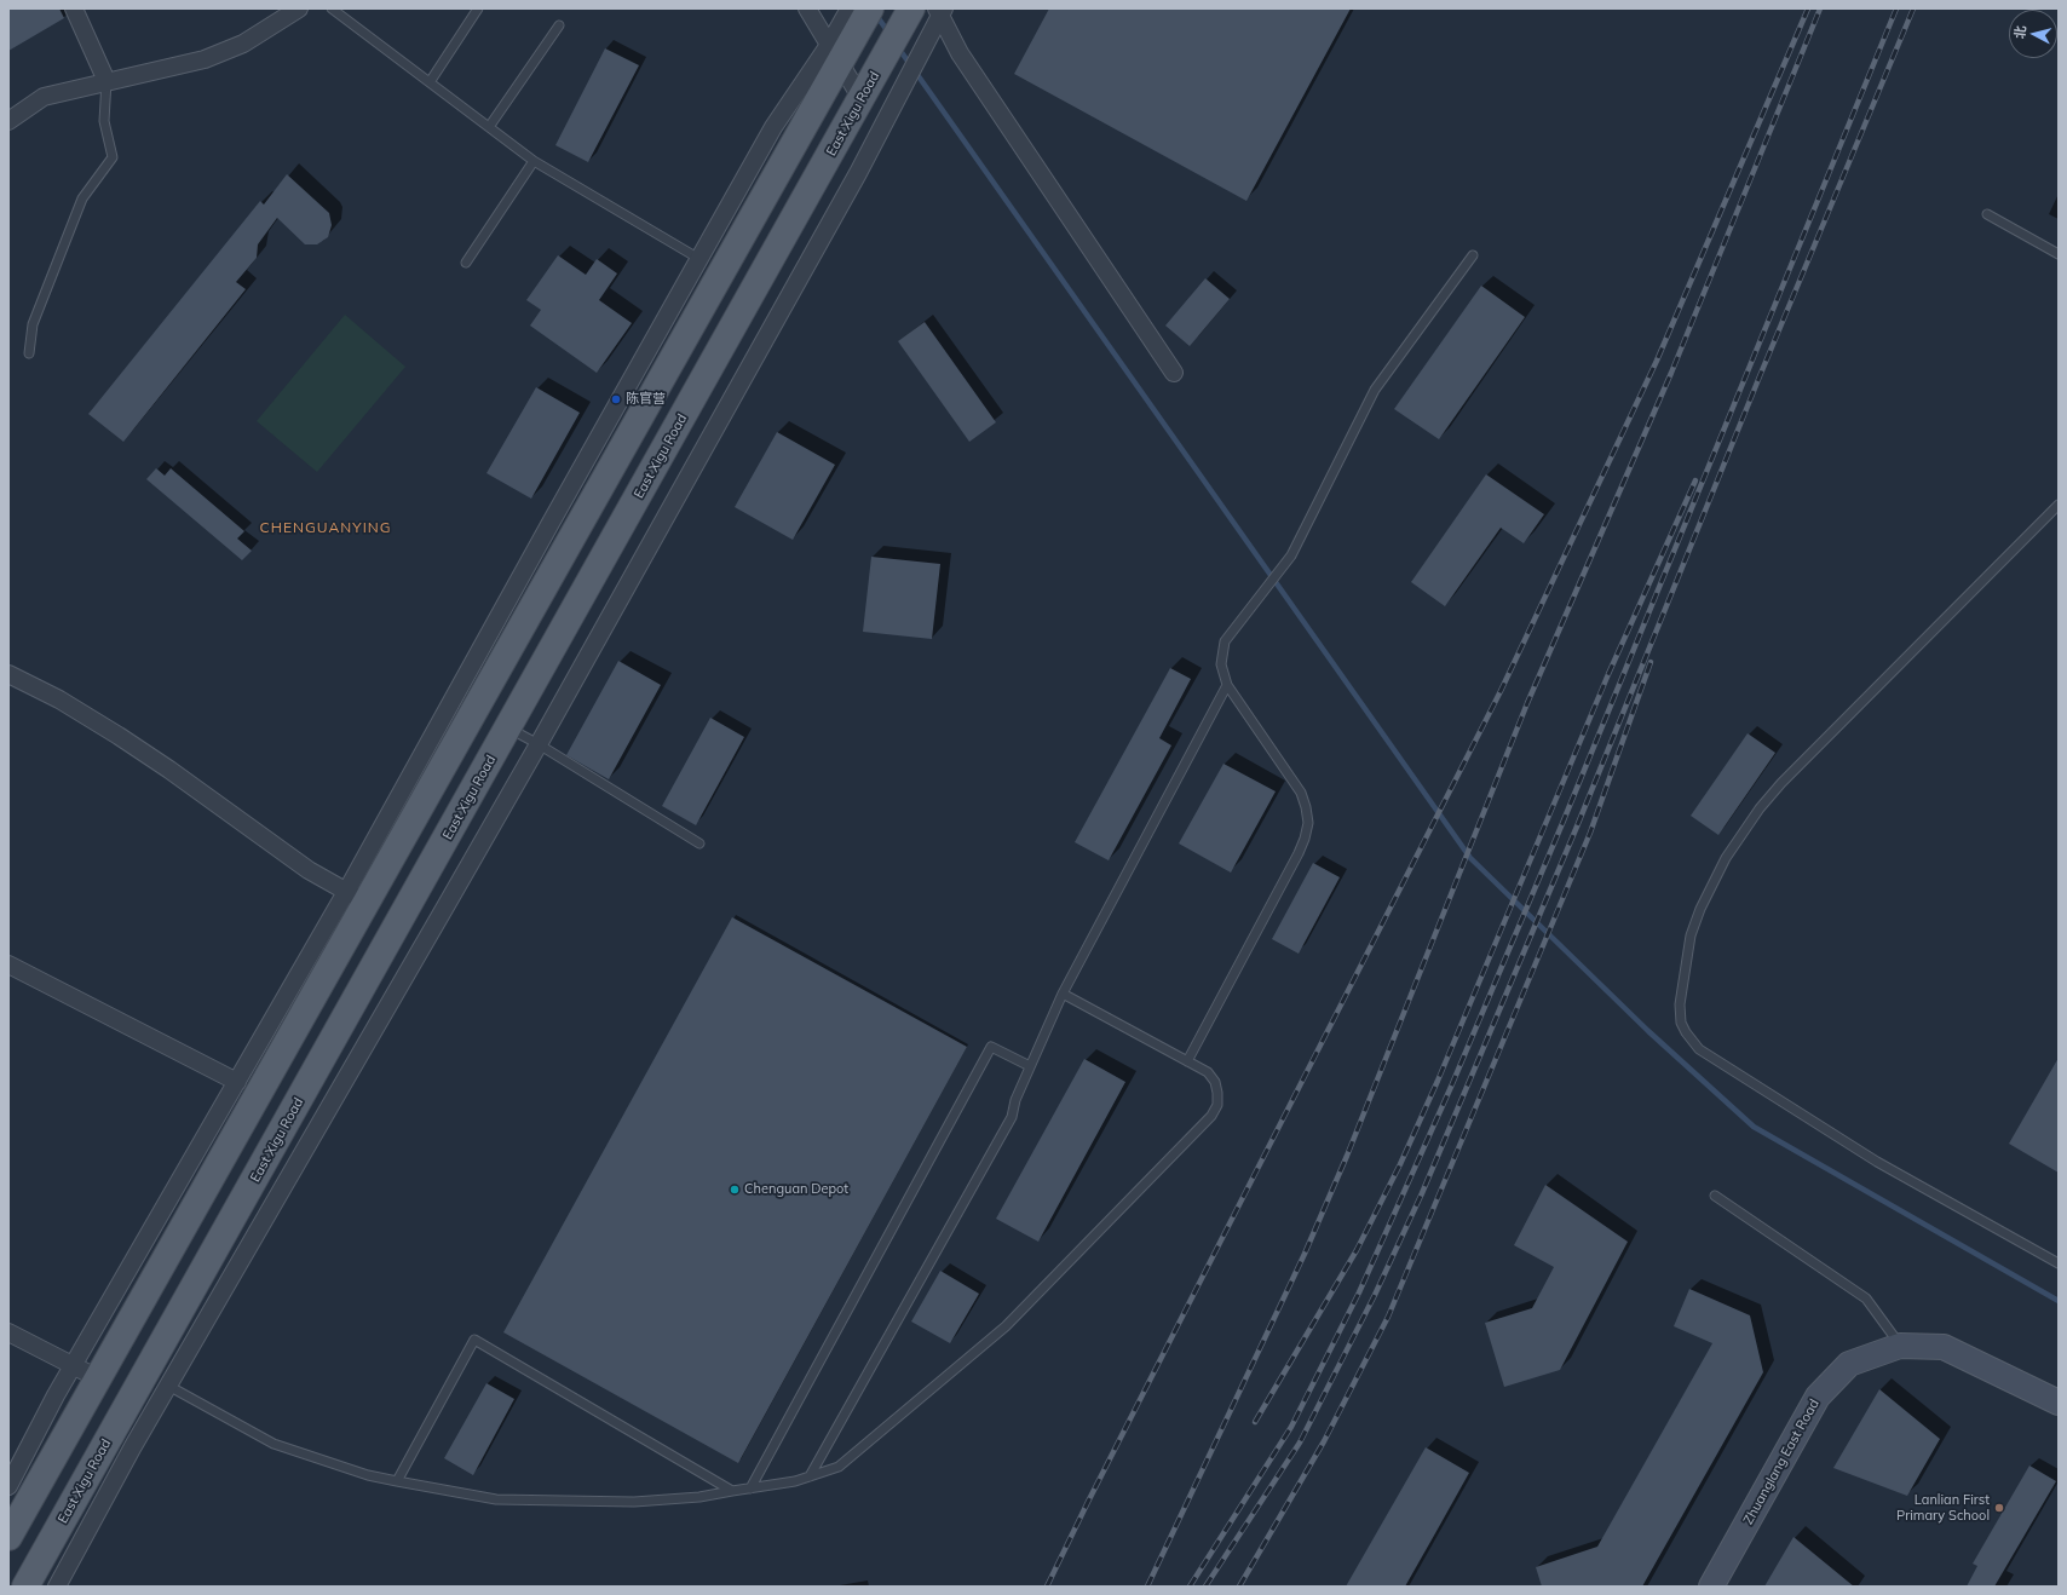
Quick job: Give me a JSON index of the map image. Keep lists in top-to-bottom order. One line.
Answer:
{"streets":{"main road":["East Xigu Road"],"street":["Zhuanglang East Road"]},"districts":["CHENGUANYING"],"places":["陈官营","Chenguan Depot","Lanlian First Primary School"],"north":"left"}
